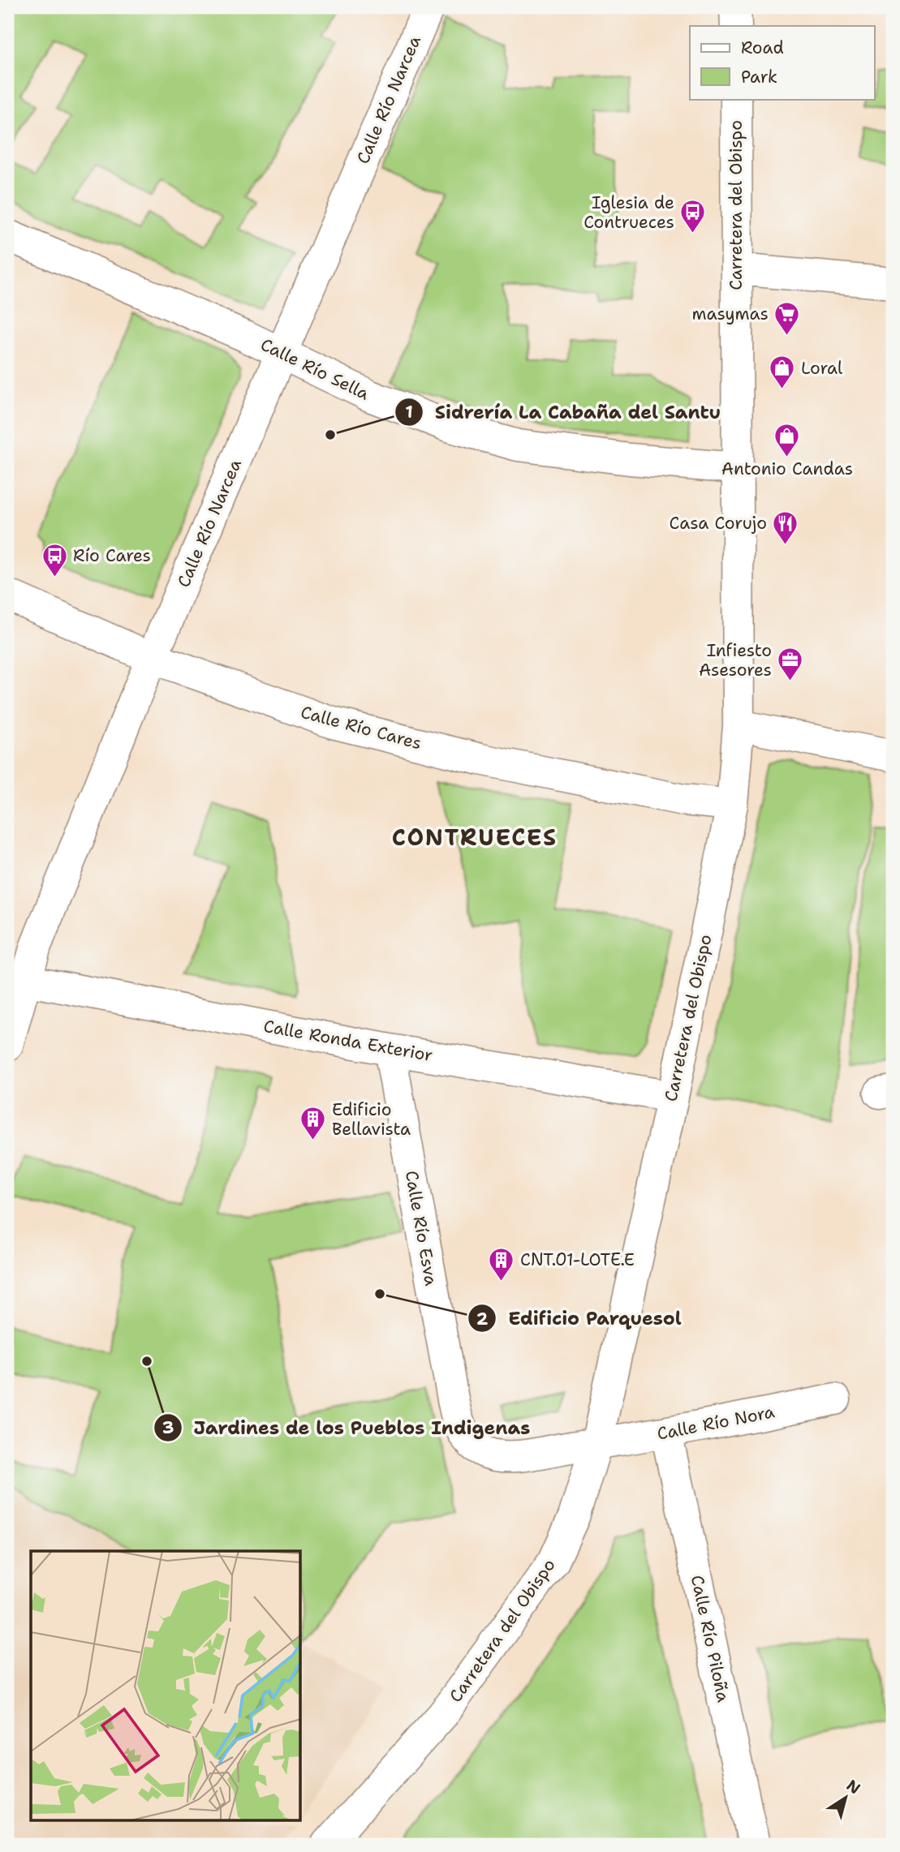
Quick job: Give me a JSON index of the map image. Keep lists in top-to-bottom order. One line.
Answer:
{"streets":{"street":["Calle Río Narcea","Carretera del Obispo","Calle Río Sella","Calle Río Cares","Calle Ronda Exterior","Calle Río Esva","Calle Río Nora","Calle Río Piloña"]},"crossings":[["Calle Río Narcea","Calle Río Sella"],["Calle Río Narcea","Calle Río Cares"],["Calle Río Narcea","Calle Ronda Exterior"],["Carretera del Obispo","Calle Río Sella"],["Carretera del Obispo","Calle Río Cares"],["Carretera del Obispo","Calle Ronda Exterior"],["Carretera del Obispo","Calle Río Esva"],["Carretera del Obispo","Calle Río Nora"],["Calle Ronda Exterior","Calle Río Esva"],["Calle Río Esva","Calle Río Nora"],["Calle Río Nora","Calle Río Piloña"]],"districts":["CONTRUECES"],"places":{"bus stop":["Iglesia de Contrueces","Río Cares"],"supermarket":["masymas"],"shop":["Loral","Antonio Candas"],"other":["Sidrería La Cabaña del Santu","Edificio Parquesol","Jardines de los Pueblos Indigenas"],"restaurant":["Casa Corujo"],"office":["Infiesto Asesores"],"building":["Edificio Bellavista","CNT.01-LOTE.E"]},"legend":["Road","Park"],"north":"top right"}
